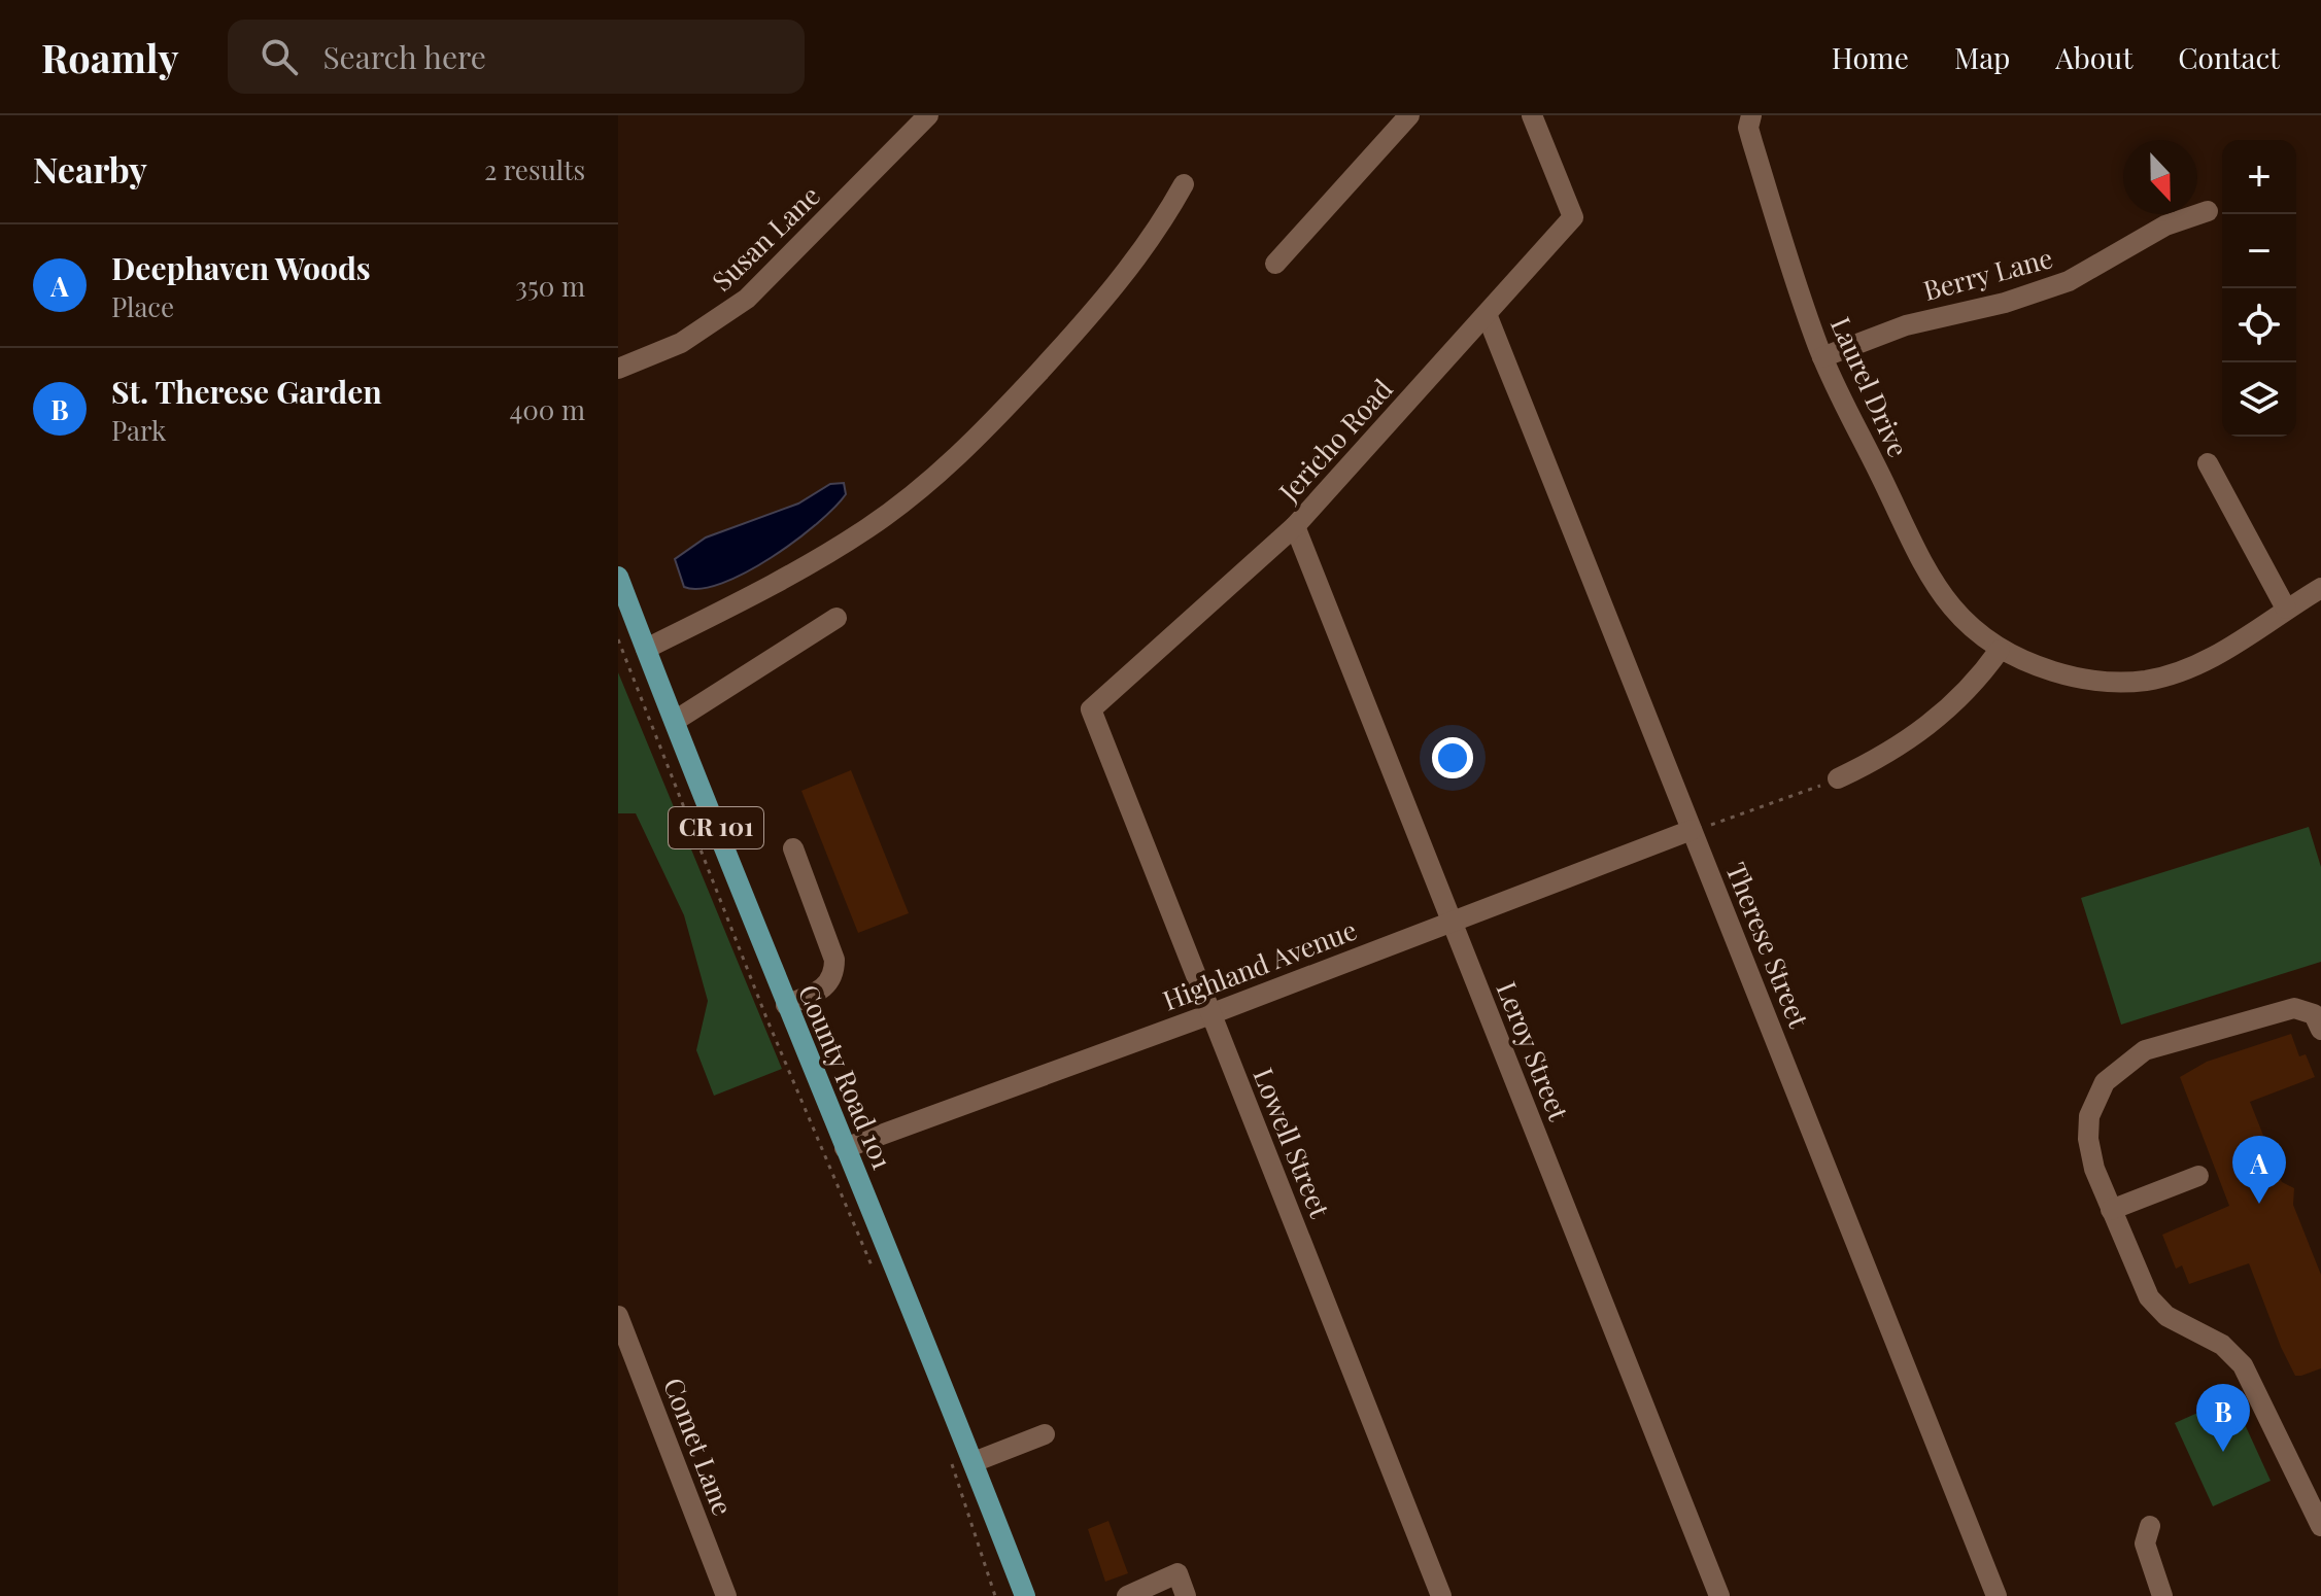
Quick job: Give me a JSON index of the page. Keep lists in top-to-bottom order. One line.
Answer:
{"streets":{"main road":["CR 101","County Road 101"],"street":["Susan Lane","Berry Lane","Laurel Drive","Jericho Road","Therese Street","Highland Avenue","Leroy Street","Lowell Street","Comet Lane"]},"crossings":[["Berry Lane","Laurel Drive"],["Jericho Road","Therese Street"],["Jericho Road","Leroy Street"],["Jericho Road","Lowell Street"],["Therese Street","Highland Avenue"],["Highland Avenue","Leroy Street"],["Highland Avenue","County Road 101"],["Highland Avenue","Lowell Street"]],"north":"bottom","page":{"header":"Roamly","search":"Search here","nav":["Home","Map","About","Contact"],"heading":["Nearby","2 results"],"map_buttons":["+","−"],"list":[{"mark":"A","name":"Deephaven Woods","note":"Place","value":"350 m"},{"mark":"B","name":"St. Therese Garden","note":"Park","value":"400 m"}],"pins":["A","B"]}}
